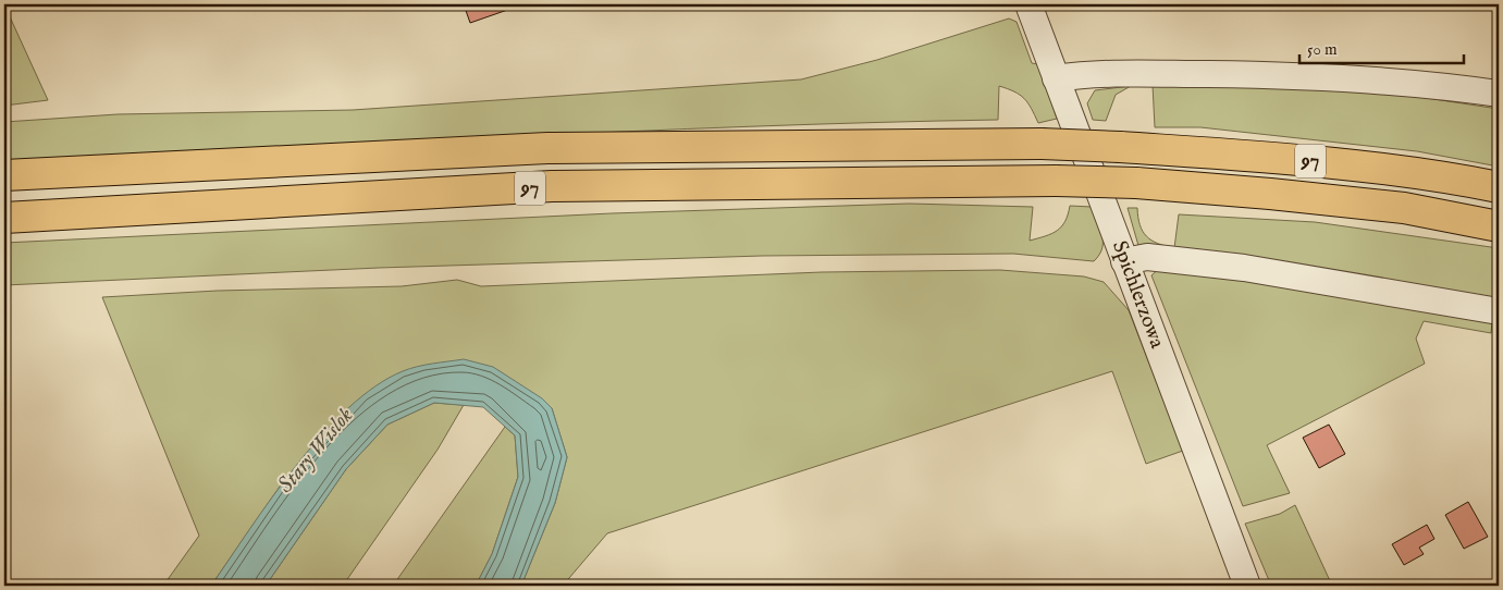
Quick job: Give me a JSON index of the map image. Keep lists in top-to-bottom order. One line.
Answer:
{"streets":{"main road":["97"],"street":["Spichlerzowa"]},"water":["Stary Wislok"],"scale_bar":"50 m"}
